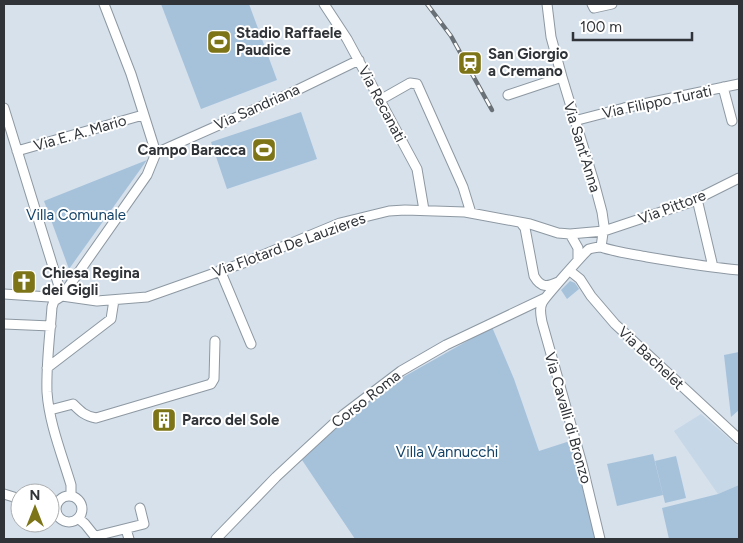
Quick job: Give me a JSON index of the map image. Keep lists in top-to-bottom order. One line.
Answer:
{"streets":{"street":["Via Filippo Turati","Via Recanati","Via Sandriana","Via E. A. Mario","Via Sant'Anna","Via Pittore","Via Flotard De Lauzieres","Via Bachelet","Corso Roma","Via Cavalli di Bronzo"]},"crossings":[["Via Filippo Turati","Via Sant'Anna"],["Via Recanati","Via Sandriana"],["Via Recanati","Via Flotard De Lauzieres"],["Via Sant'Anna","Via Pittore"],["Via Pittore","Via Flotard De Lauzieres"],["Via Pittore","Via Bachelet"],["Via Flotard De Lauzieres","Via Bachelet"],["Corso Roma","Via Cavalli di Bronzo"]],"parks":["Villa Comunale","Villa Vannucchi"],"places":{"sports":["Stadio Raffaele Paudice","Campo Baracca"],"station":["San Giorgio a Cremano"],"church":["Chiesa Regina dei Gigli"],"building":["Parco del Sole"]},"scale_bar":"100 m","north":"top"}
